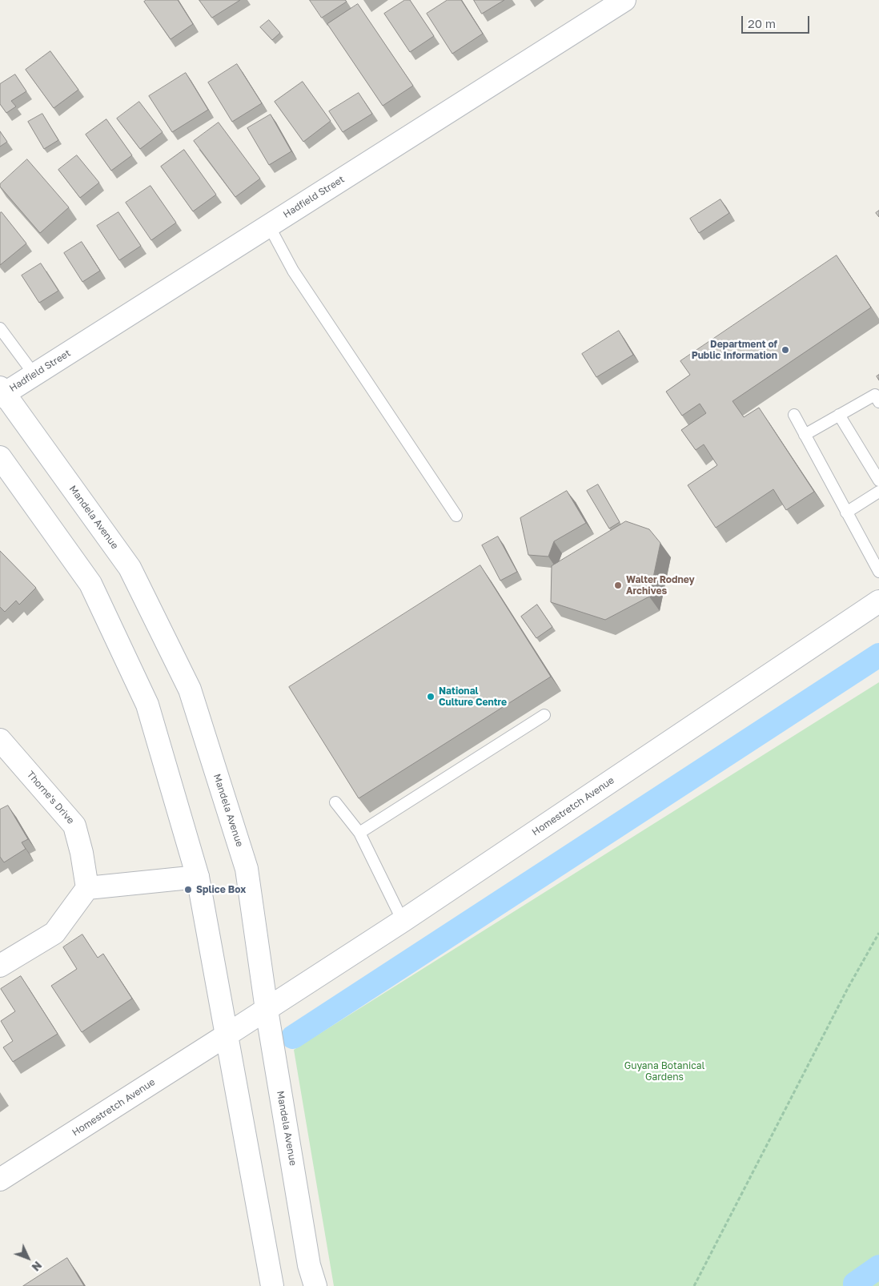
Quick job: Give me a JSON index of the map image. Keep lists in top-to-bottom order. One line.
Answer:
{"streets":{"main road":["Hadfield Street","Mandela Avenue","Thorne's Drive","Homestretch Avenue"]},"crossings":[["Hadfield Street","Mandela Avenue"],["Mandela Avenue","Homestretch Avenue"]],"parks":["Guyana Botanical Gardens"],"places":["Department of Public Information","Walter Rodney Archives","National Culture Centre","Splice Box"],"scale_bar":"20 m","north":"bottom right"}
